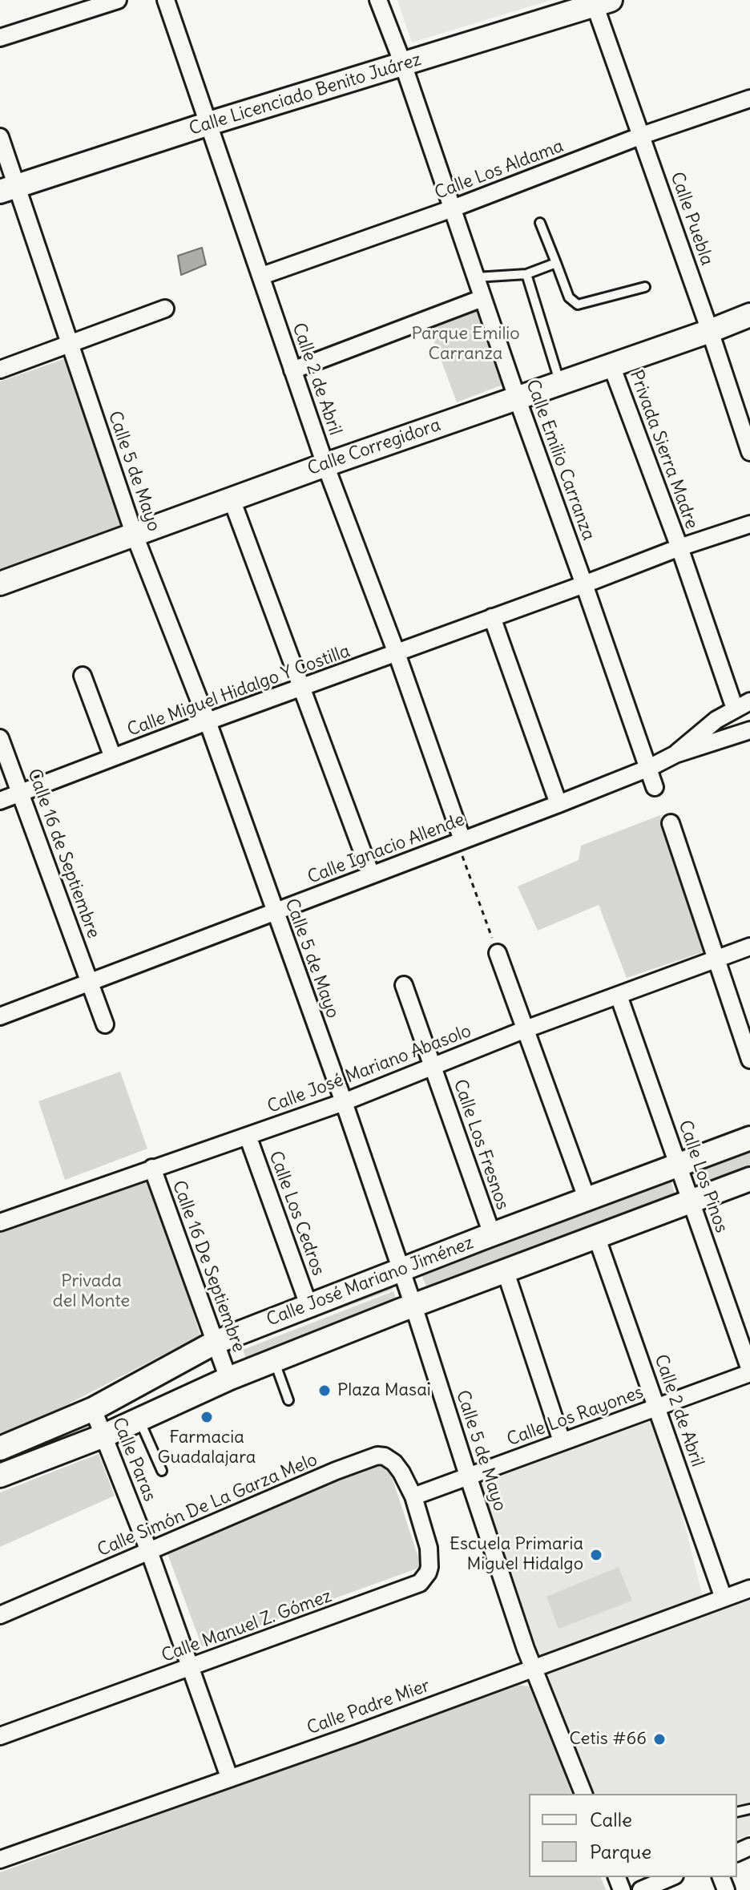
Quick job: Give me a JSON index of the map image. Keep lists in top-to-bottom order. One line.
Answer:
{"streets":{"street":["Calle Licenciado Benito Juárez","Calle Los Aldama","Calle Puebla","Calle 2 de Abril","Calle Corregidora","Privada Sierra Madre","Calle Emilio Carranza","Calle 5 de Mayo","Calle Miguel Hidalgo Y Costilla","Calle Ignacio Allende","Calle 16 de Septiembre","Calle José Mariano Abasolo","Calle Los Fresnos","Calle Los Pinos","Calle Los Cedros","Calle 16 De Septiembre","Calle José Mariano Jiménez","Calle Los Rayones","Calle Paras","Calle Simón De La Garza Melo","Calle Manuel Z. Gómez","Calle Padre Mier"]},"crossings":[["Calle Licenciado Benito Juárez","Calle Puebla"],["Calle Licenciado Benito Juárez","Calle 2 de Abril"],["Calle Licenciado Benito Juárez","Calle Emilio Carranza"],["Calle Licenciado Benito Juárez","Calle 5 de Mayo"],["Calle Los Aldama","Calle Puebla"],["Calle Los Aldama","Calle 2 de Abril"],["Calle Los Aldama","Calle Emilio Carranza"],["Calle Puebla","Calle Corregidora"],["Calle 2 de Abril","Calle Corregidora"],["Calle 2 de Abril","Calle Miguel Hidalgo Y Costilla"],["Calle 2 de Abril","Calle Ignacio Allende"],["Calle 2 de Abril","Calle Los Rayones"],["Calle 2 de Abril","Calle Padre Mier"],["Calle Corregidora","Privada Sierra Madre"],["Calle Corregidora","Calle Emilio Carranza"],["Calle Corregidora","Calle 5 de Mayo"],["Privada Sierra Madre","Calle Miguel Hidalgo Y Costilla"],["Calle Emilio Carranza","Calle Miguel Hidalgo Y Costilla"],["Calle Emilio Carranza","Calle Ignacio Allende"],["Calle 5 de Mayo","Calle Miguel Hidalgo Y Costilla"],["Calle 5 de Mayo","Calle Ignacio Allende"],["Calle 5 de Mayo","Calle José Mariano Abasolo"],["Calle 5 de Mayo","Calle José Mariano Jiménez"],["Calle 5 de Mayo","Calle Los Rayones"],["Calle 5 de Mayo","Calle Padre Mier"],["Calle Miguel Hidalgo Y Costilla","Calle 16 de Septiembre"],["Calle Ignacio Allende","Calle 16 de Septiembre"],["Calle José Mariano Abasolo","Calle Los Fresnos"],["Calle José Mariano Abasolo","Calle Los Pinos"],["Calle José Mariano Abasolo","Calle Los Cedros"],["Calle José Mariano Abasolo","Calle 16 De Septiembre"],["Calle Los Fresnos","Calle José Mariano Jiménez"],["Calle Los Pinos","Calle José Mariano Jiménez"],["Calle Los Pinos","Calle Los Rayones"],["Calle Los Cedros","Calle José Mariano Jiménez"],["Calle 16 De Septiembre","Calle José Mariano Jiménez"],["Calle José Mariano Jiménez","Calle Paras"],["Calle Los Rayones","Calle Simón De La Garza Melo"],["Calle Los Rayones","Calle Manuel Z. Gómez"],["Calle Paras","Calle Simón De La Garza Melo"],["Calle Paras","Calle Manuel Z. Gómez"],["Calle Paras","Calle Padre Mier"],["Calle Simón De La Garza Melo","Calle Manuel Z. Gómez"]],"parks":["Parque Emilio Carranza","Privada del Monte"],"places":["Plaza Masai","Farmacia Guadalajara","Escuela Primaria Miguel Hidalgo","Cetis #66"],"legend":["Calle","Parque"]}
